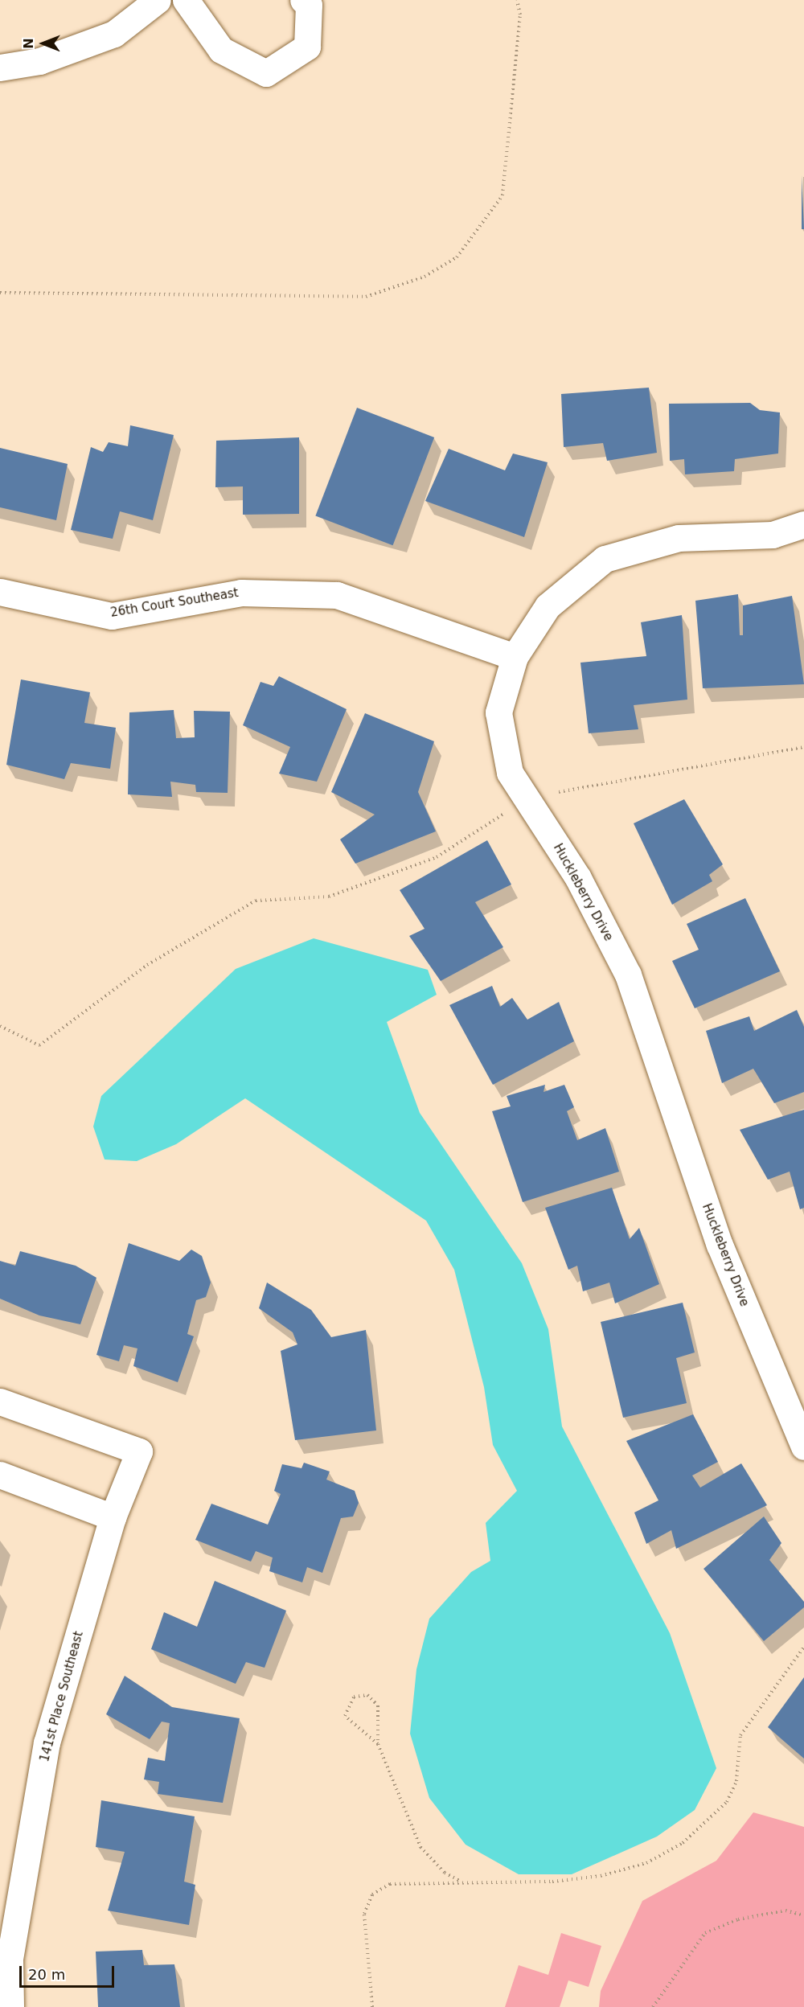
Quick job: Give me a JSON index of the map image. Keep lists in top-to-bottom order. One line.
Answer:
{"streets":{"street":["26th Court Southeast","Huckleberry Drive","141st Place Southeast"]},"crossings":[["26th Court Southeast","Huckleberry Drive"]],"scale_bar":"20 m","north":"left"}
